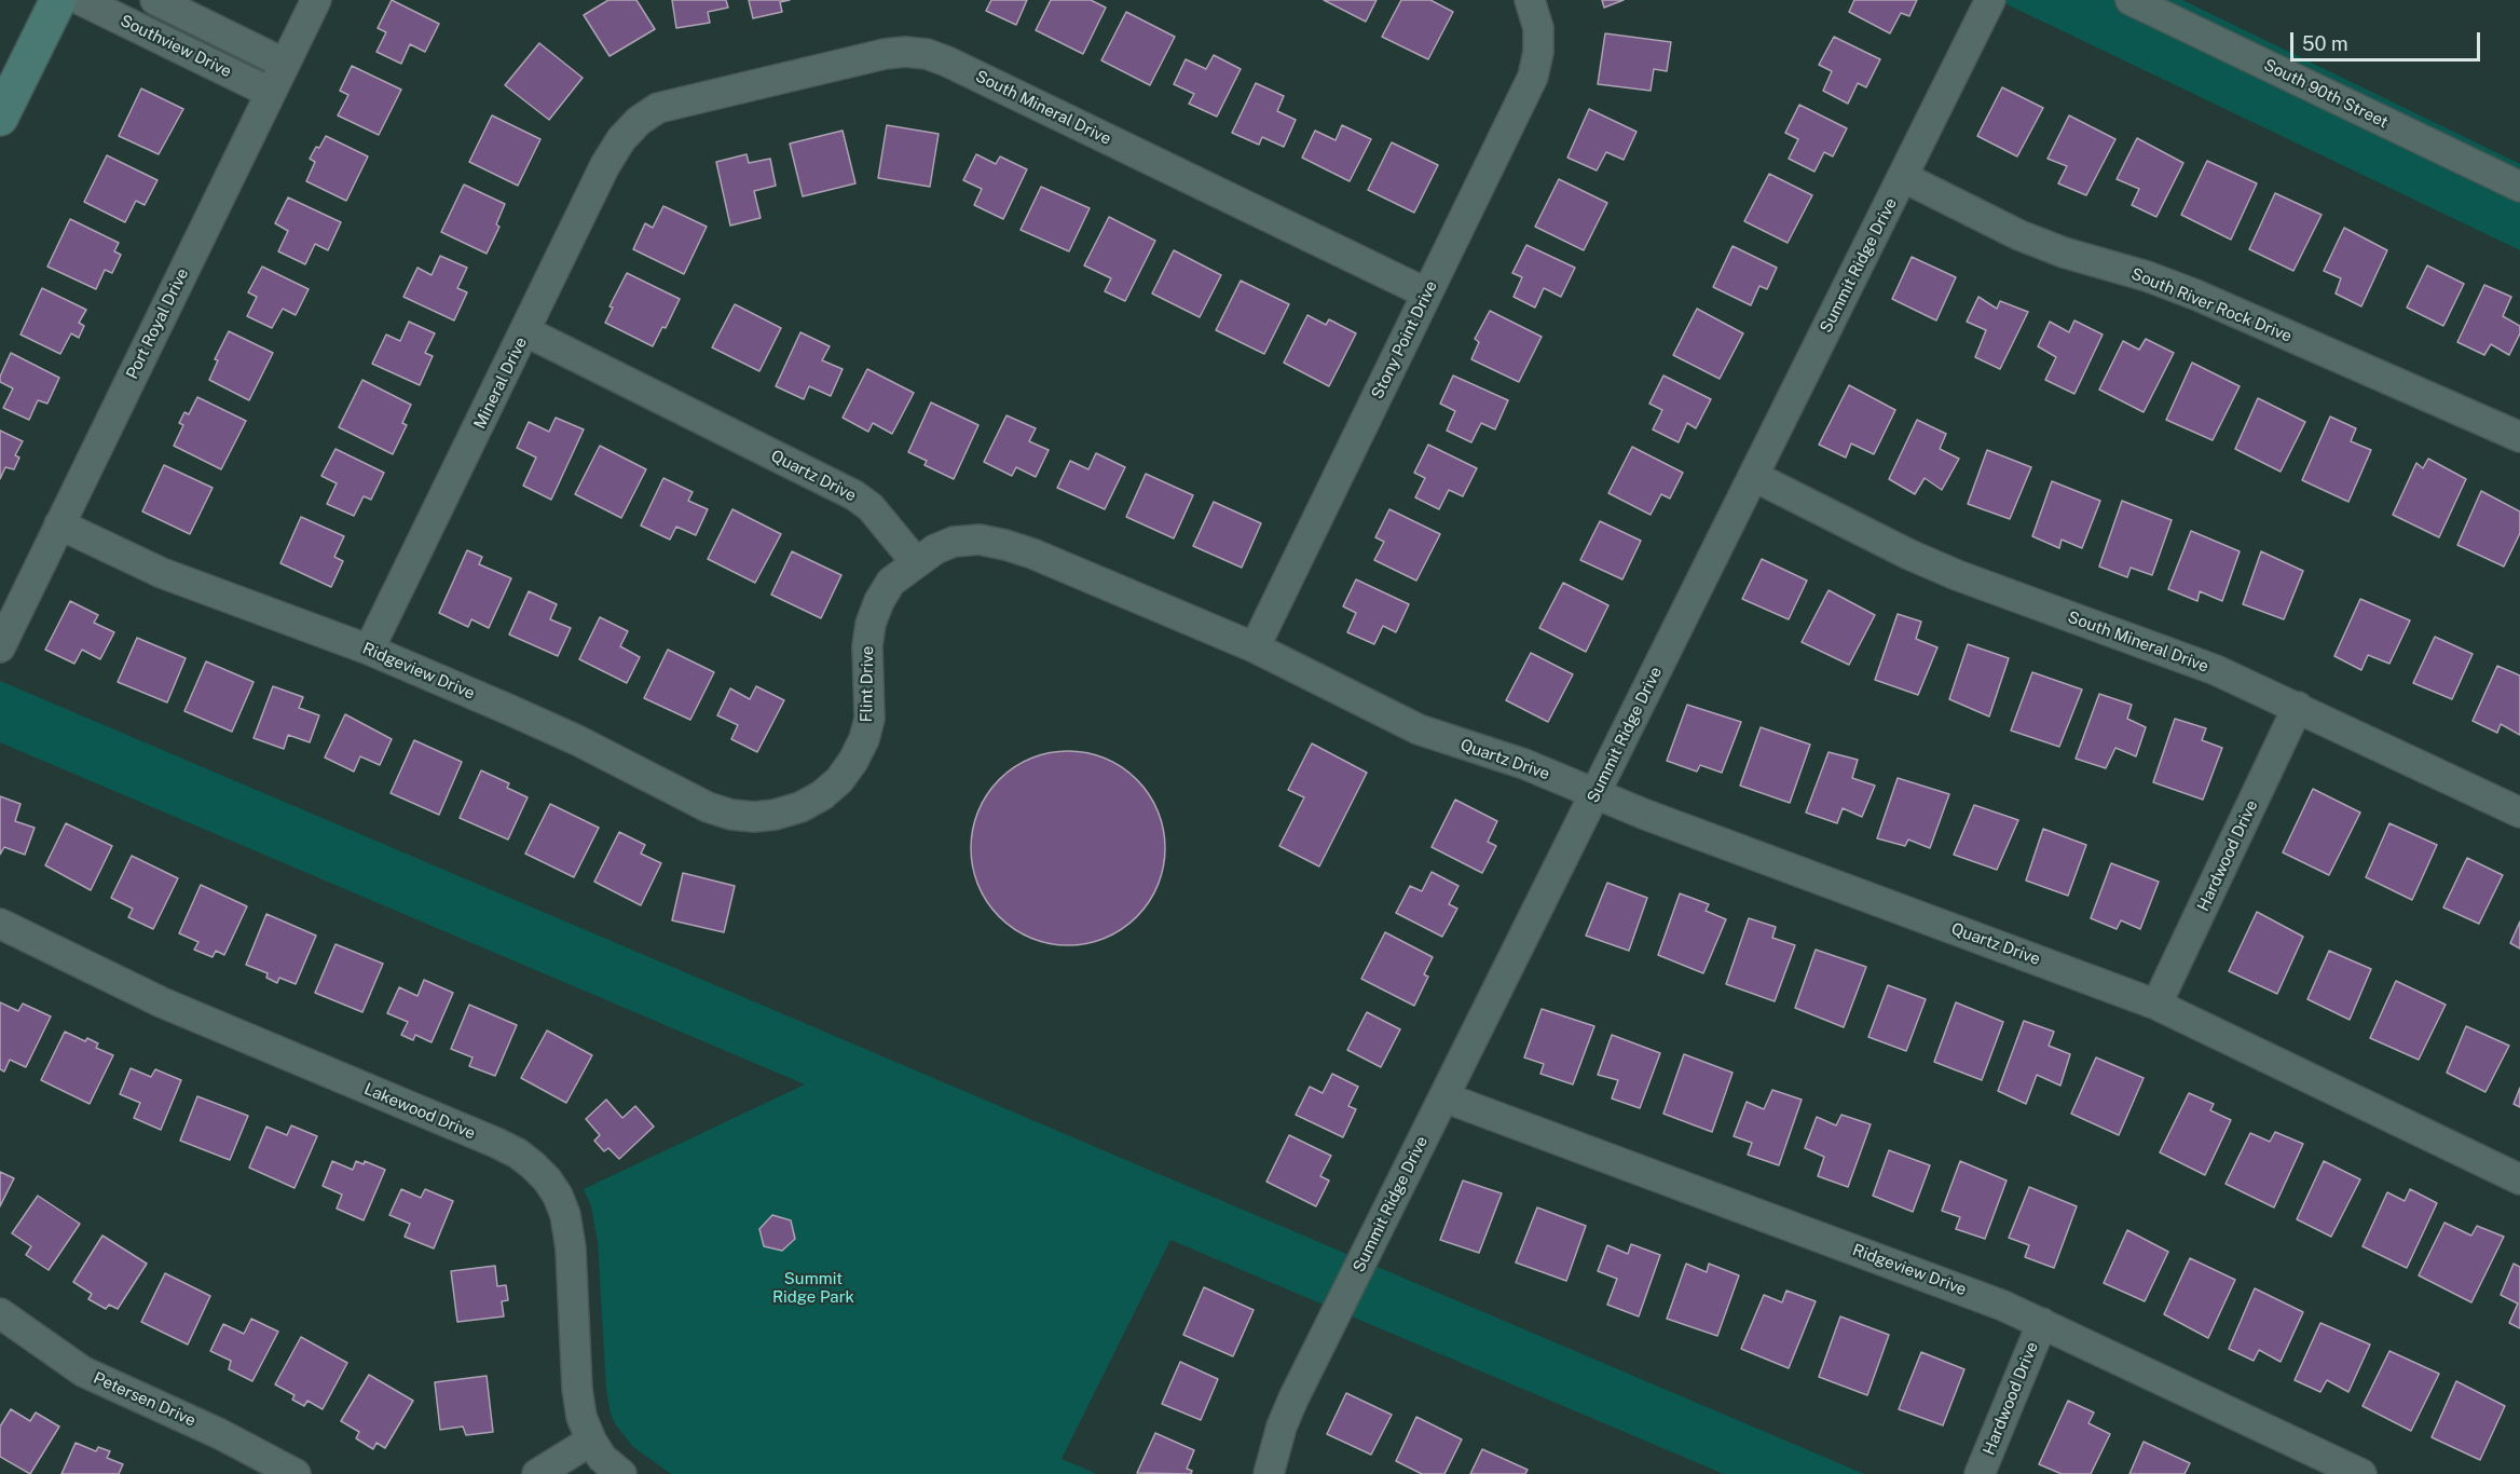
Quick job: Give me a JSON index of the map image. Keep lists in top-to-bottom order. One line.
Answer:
{"streets":{"street":["Southview Drive","South 90th Street","South Mineral Drive","Summit Ridge Drive","South River Rock Drive","Port Royal Drive","Stony Point Drive","Mineral Drive","Quartz Drive","Ridgeview Drive","Flint Drive","Hardwood Drive","Lakewood Drive","Petersen Drive"]},"crossings":[["Southview Drive","Port Royal Drive"],["South Mineral Drive","Summit Ridge Drive"],["South Mineral Drive","Stony Point Drive"],["South Mineral Drive","Mineral Drive"],["South Mineral Drive","Hardwood Drive"],["Summit Ridge Drive","South River Rock Drive"],["Summit Ridge Drive","Quartz Drive"],["Summit Ridge Drive","Ridgeview Drive"],["Port Royal Drive","Ridgeview Drive"],["Stony Point Drive","Quartz Drive"],["Mineral Drive","Quartz Drive"],["Mineral Drive","Ridgeview Drive"],["Quartz Drive","Flint Drive"],["Quartz Drive","Hardwood Drive"],["Ridgeview Drive","Flint Drive"],["Ridgeview Drive","Hardwood Drive"]],"parks":["Summit Ridge Park"],"scale_bar":"50 m"}
